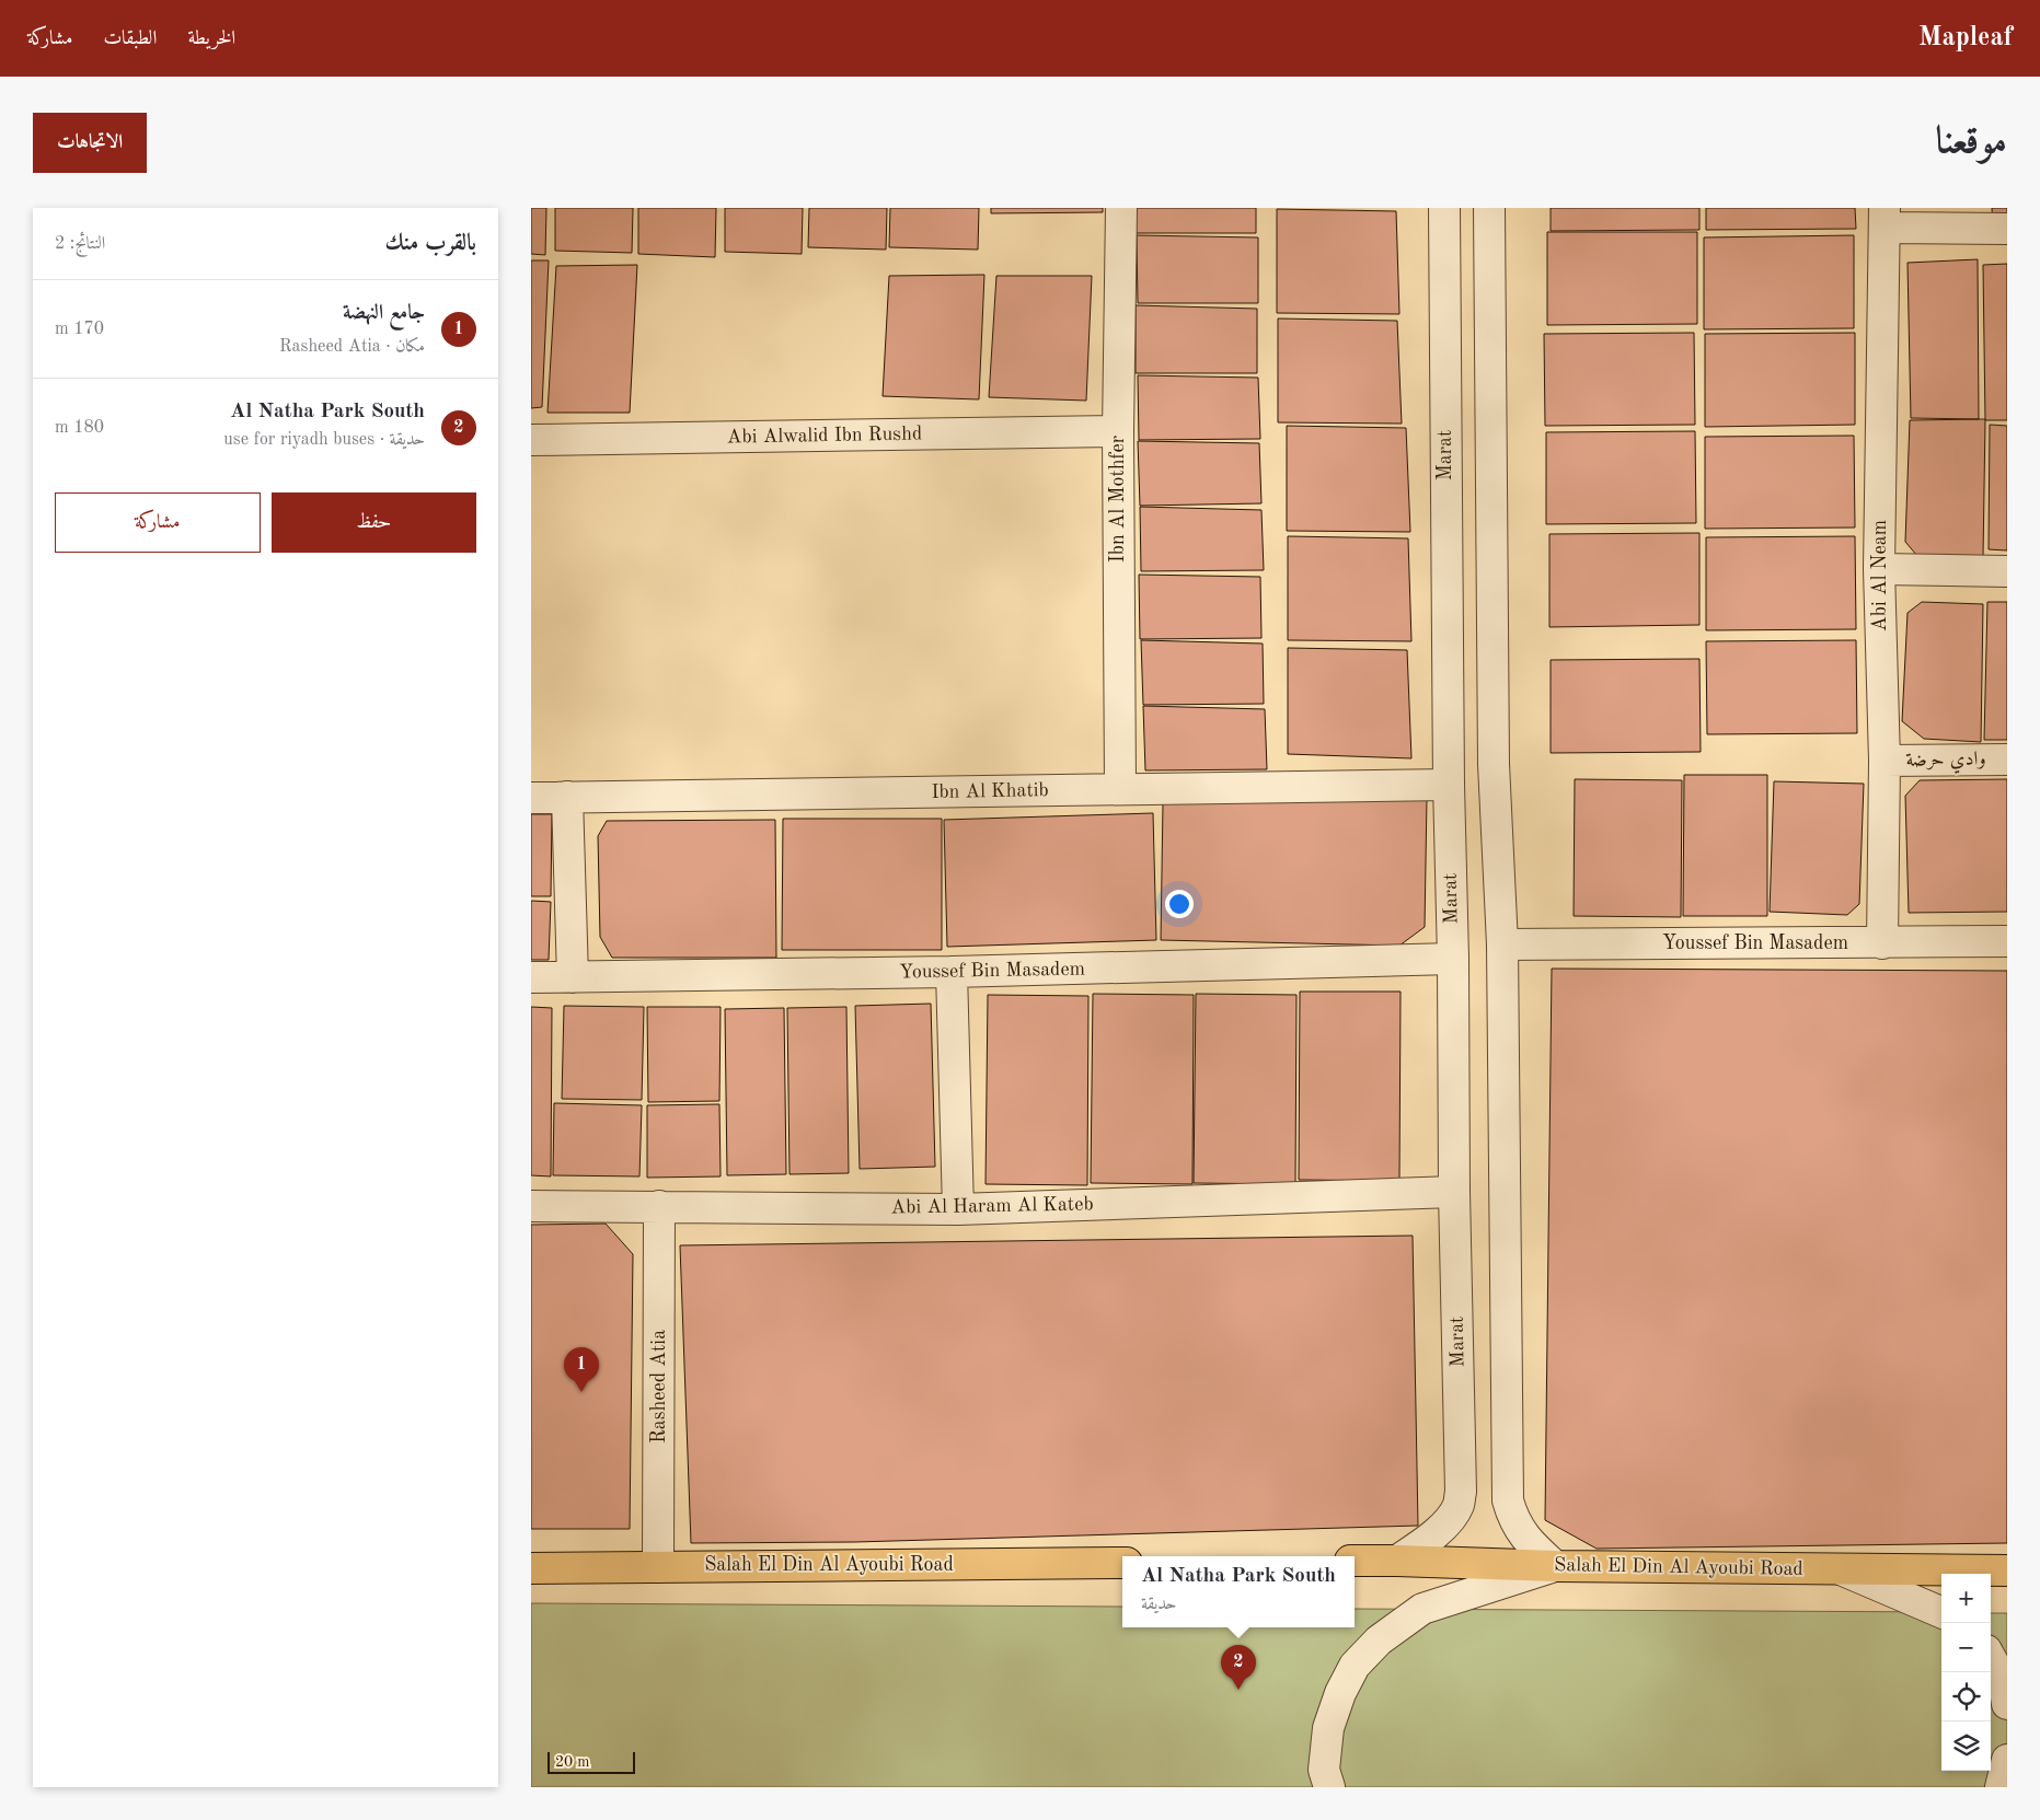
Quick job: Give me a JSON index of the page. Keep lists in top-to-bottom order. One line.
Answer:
{"streets":{"main road":["Salah El Din Al Ayoubi Road"],"street":["Abi Alwalid Ibn Rushd","Marat","Ibn Al Mothfer","Abi Al Neam","وادي حرضة","Ibn Al Khatib","Youssef Bin Masadem","Abi Al Haram Al Kateb","Rasheed Atia"]},"crossings":[["Abi Alwalid Ibn Rushd","Ibn Al Mothfer"],["Marat","Ibn Al Khatib"],["Marat","Youssef Bin Masadem"],["Marat","Abi Al Haram Al Kateb"],["Marat","Salah El Din Al Ayoubi Road"],["Ibn Al Mothfer","Ibn Al Khatib"],["Abi Al Neam","وادي حرضة"],["Abi Al Neam","Youssef Bin Masadem"],["Abi Al Haram Al Kateb","Rasheed Atia"],["Rasheed Atia","Salah El Din Al Ayoubi Road"]],"scale_bar":"20 m","page":{"header":"Mapleaf","nav":["الخريطة","الطبقات","مشاركة"],"title":"موقعنا","buttons":["الاتجاهات",["حفظ","مشاركة"]],"heading":["بالقرب منك","النتائج: 2"],"list":[{"mark":"1","name":"جامع النهضة","note":"مكان · Rasheed Atia","value":"170 m"},{"mark":"2","name":"Al Natha Park South","note":"حديقة · use for riyadh buses","value":"180 m"}],"pins":["1","2"],"popup":["Al Natha Park South","حديقة"],"map_buttons":["+","−"],"scale":"20 m"}}
